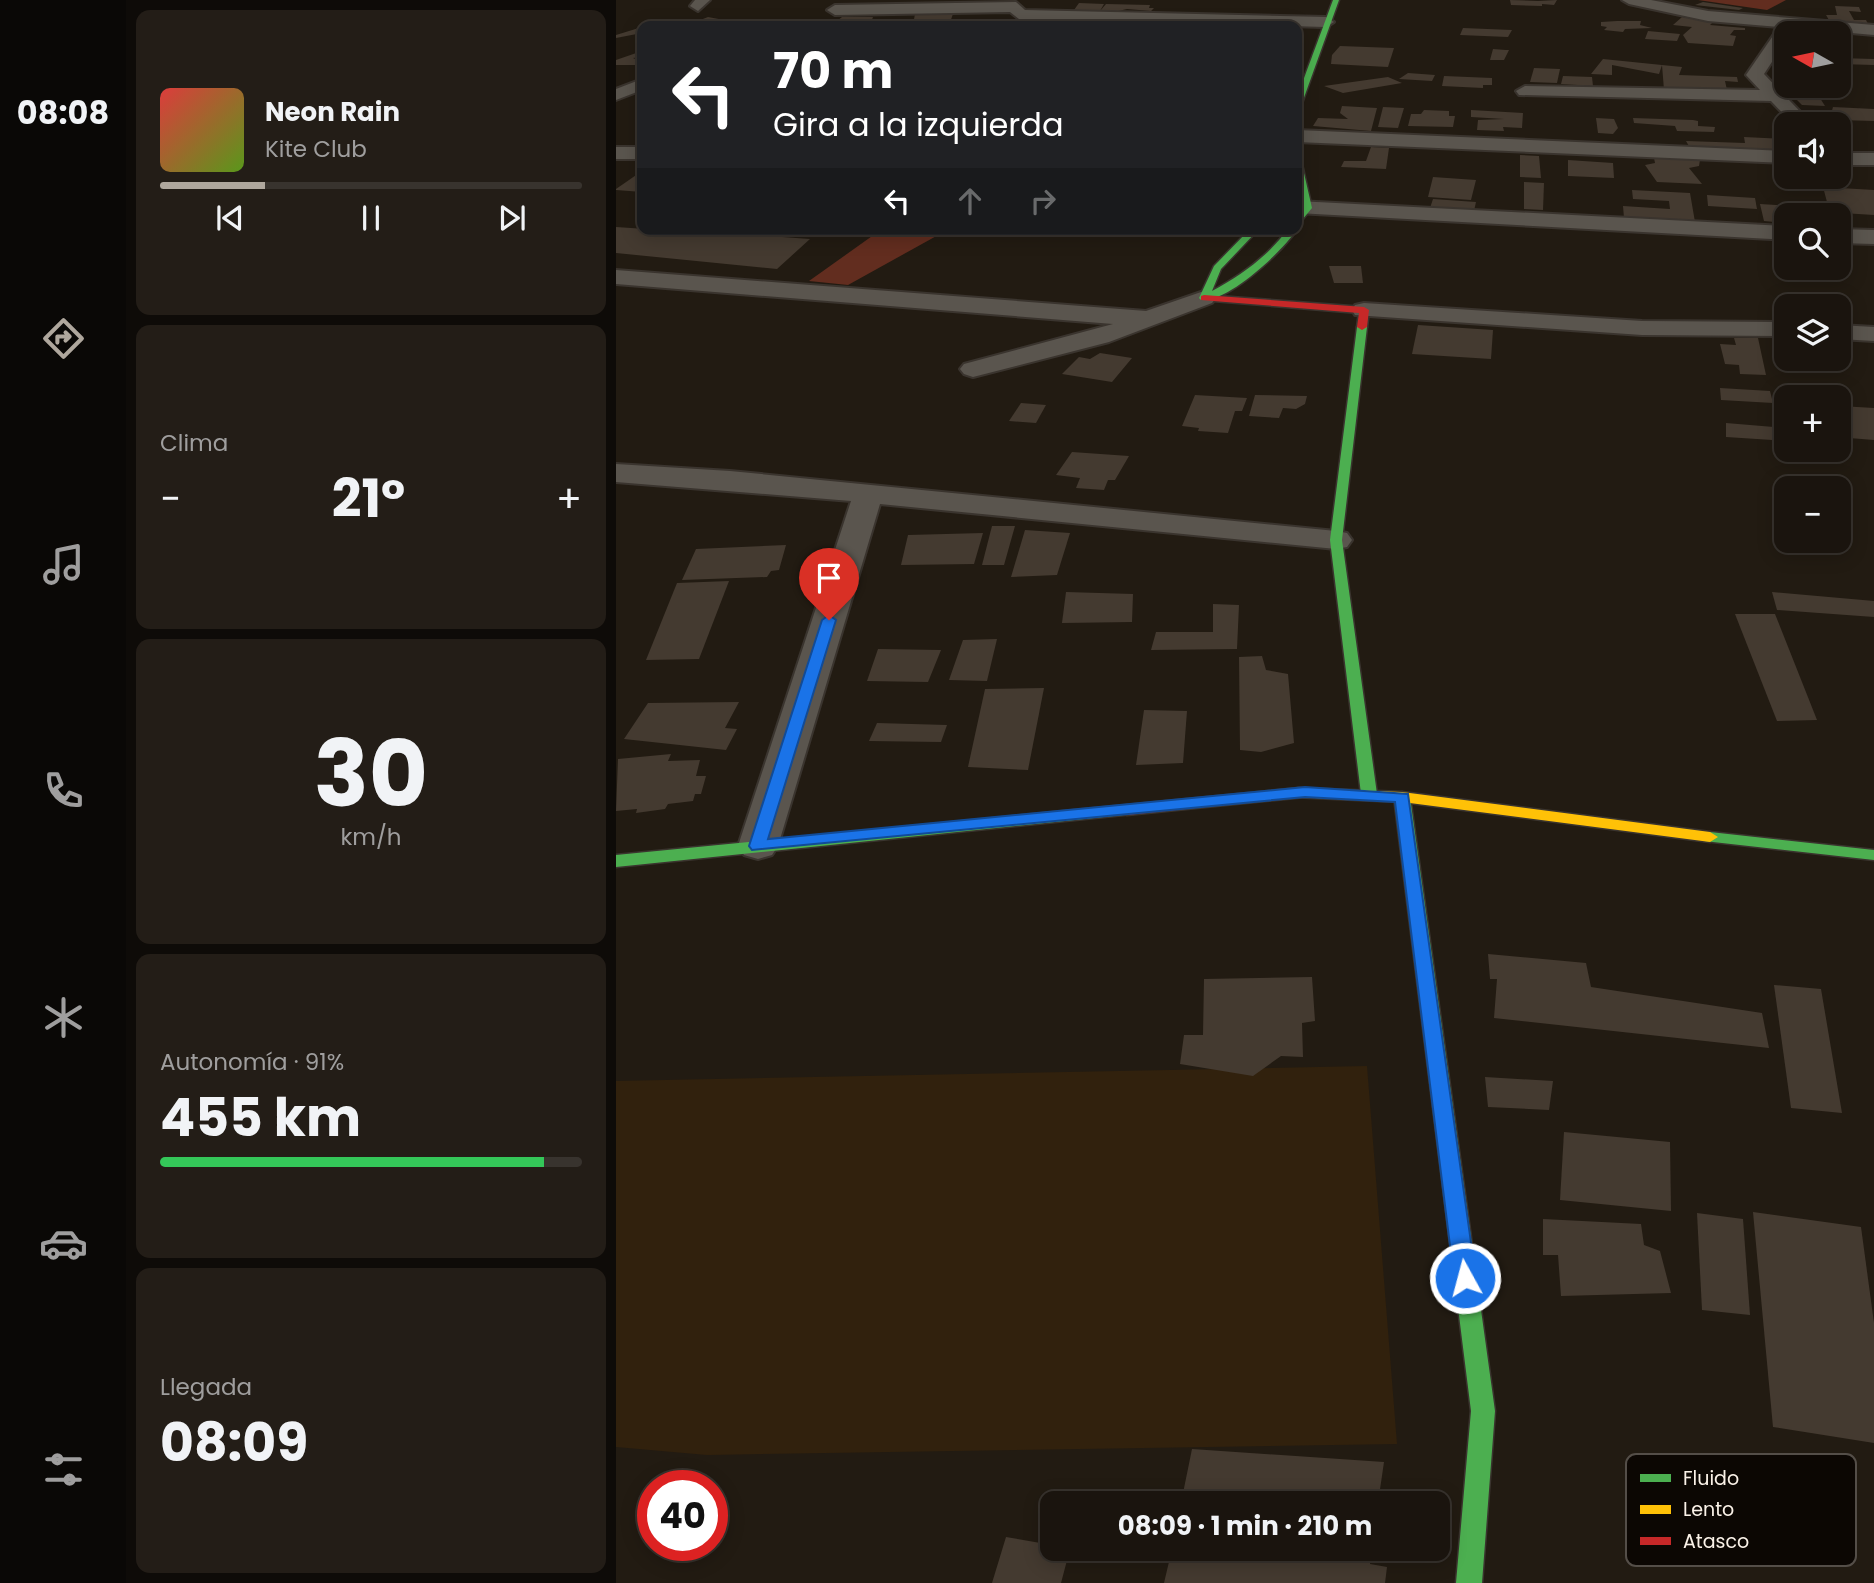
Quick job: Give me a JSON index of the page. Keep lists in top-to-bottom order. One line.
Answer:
{"legend":["Fluido","Lento","Atasco"],"north":"left","page":{"tabs":"08:08","map_buttons":["+","−"],"turn":["70 m","Gira a la izquierda"],"song":["Neon Rain","Kite Club"],"tile":["Clima",["30","km/h"],["Autonomía · 91%","455 km"],["Llegada","08:09"]],"heat":["−","21°","+"],"limit":"40","trip":"08:09 · 1 min · 210 m"}}
